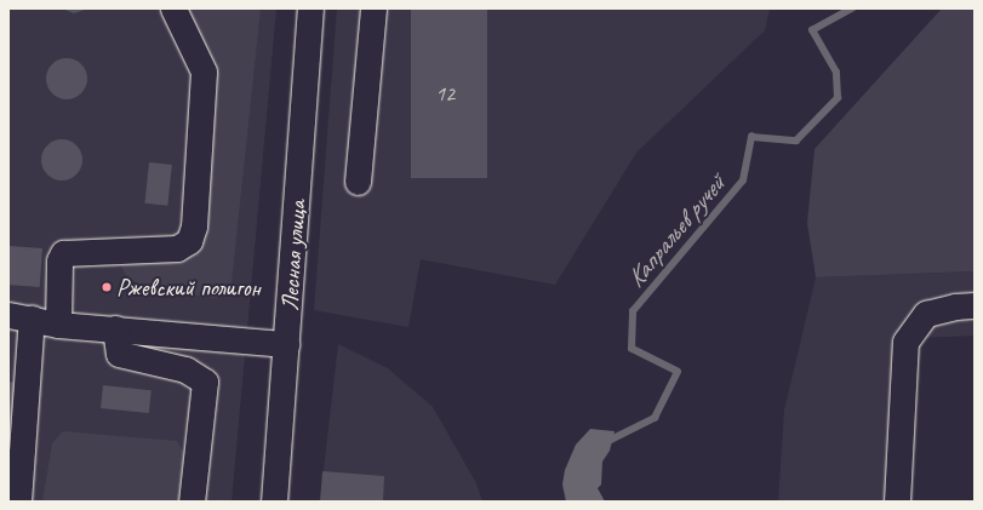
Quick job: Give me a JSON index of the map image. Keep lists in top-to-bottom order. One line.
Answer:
{"streets":{"street":["Лесная улица"]},"water":["Капральев ручей"],"places":["Ржевский полигон"],"house_numbers":["12"]}
